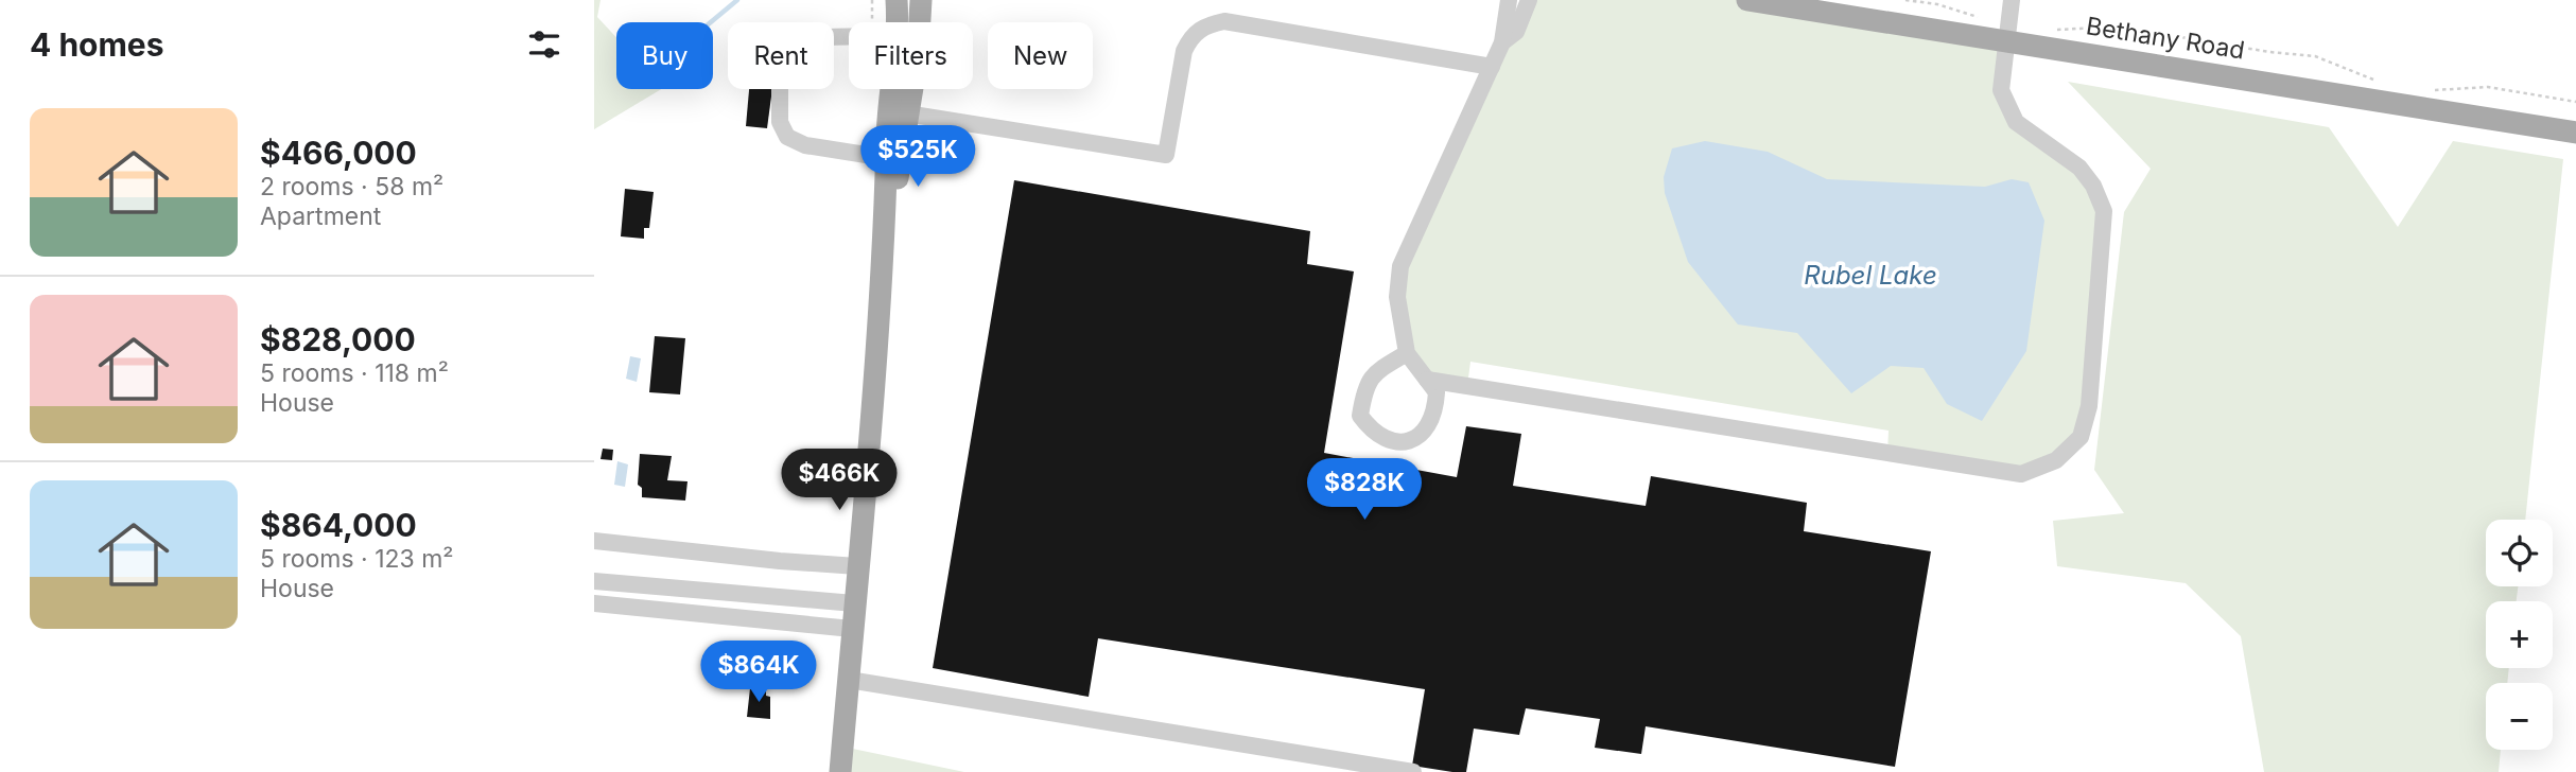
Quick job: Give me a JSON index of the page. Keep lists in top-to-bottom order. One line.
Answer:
{"streets":{"main road":["Bethany Road"]},"water":["Rubel Lake"],"page":{"heading":"4 homes","chip":["Buy","Rent","Filters","New"],"list":[{"name":"$466,000","note":"2 rooms · 58 m² · Apartment"},{"name":"$828,000","note":"5 rooms · 118 m² · House"},{"name":"$864,000","note":"5 rooms · 123 m² · House"}],"price":["$525K","$466K","$828K","$864K"],"map_buttons":["+","−"]}}
